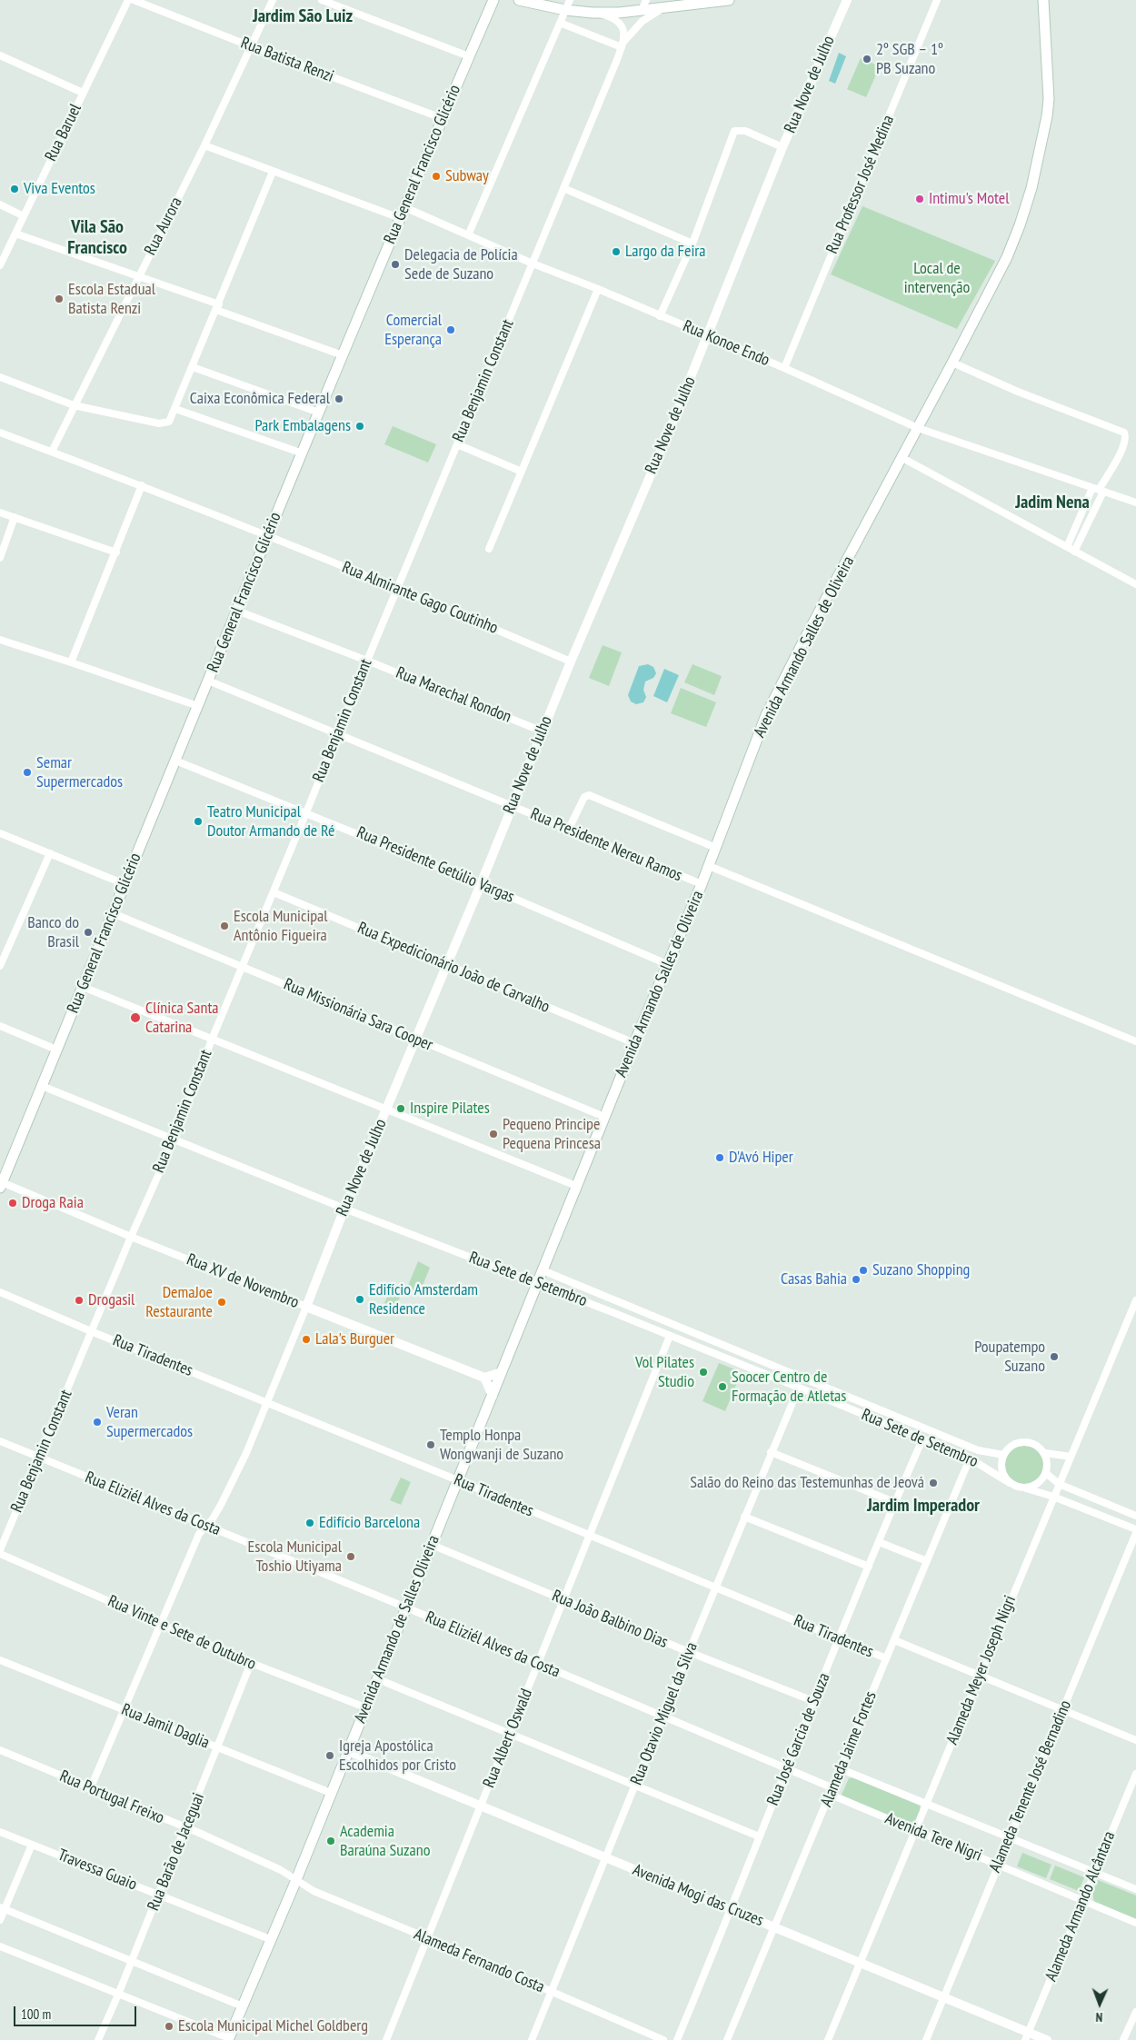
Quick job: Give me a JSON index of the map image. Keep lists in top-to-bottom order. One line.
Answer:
{"streets":{"main road":["Rua General Francisco Glicério","Avenida Armando Salles de Oliveira","Avenida Armando de Salles Oliveira"],"street":["Rua Batista Renzi","Rua Nove de Julho","Rua Baruel","Rua Professor José Medina","Rua Aurora","Rua Konoe Endo","Rua Benjamin Constant","Rua Almirante Gago Coutinho","Rua Marechal Rondon","Rua Presidente Nereu Ramos","Rua Presidente Getúlio Vargas","Rua Expedicionário João de Carvalho","Rua Missionária Sara Cooper","Rua Sete de Setembro","Rua XV de Novembro","Rua Tiradentes","Rua Eliziél Alves da Costa","Rua João Balbino Dias","Rua Vinte e Sete de Outubro","Alameda Meyer Joseph Nigri","Rua Otavio Miguel da Silva","Rua Jamil Daglia","Rua Albert Oswald","Rua José Garcia de Souza","Alameda Jaime Fortes","Alameda Tenente José Bernadino","Rua Portugal Freixo","Avenida Tere Nigri","Rua Barão de Jaceguai","Travessa Guaio","Avenida Mogi das Cruzes","Alameda Armando Alcântara","Alameda Fernando Costa"]},"crossings":[["Rua Batista Renzi","Rua General Francisco Glicério"],["Rua Batista Renzi","Rua Aurora"],["Rua Nove de Julho","Rua Konoe Endo"],["Rua Nove de Julho","Rua Almirante Gago Coutinho"],["Rua Nove de Julho","Rua Marechal Rondon"],["Rua Nove de Julho","Rua Presidente Nereu Ramos"],["Rua Nove de Julho","Rua Presidente Getúlio Vargas"],["Rua Nove de Julho","Rua Expedicionário João de Carvalho"],["Rua Nove de Julho","Rua Missionária Sara Cooper"],["Rua Nove de Julho","Rua Sete de Setembro"],["Rua Nove de Julho","Rua XV de Novembro"],["Rua Nove de Julho","Rua Tiradentes"],["Rua Nove de Julho","Rua Eliziél Alves da Costa"],["Rua Nove de Julho","Rua Vinte e Sete de Outubro"],["Rua Nove de Julho","Rua Jamil Daglia"],["Rua Nove de Julho","Rua Portugal Freixo"],["Rua General Francisco Glicério","Rua Konoe Endo"],["Rua General Francisco Glicério","Rua Almirante Gago Coutinho"],["Rua General Francisco Glicério","Rua Marechal Rondon"],["Rua General Francisco Glicério","Rua Presidente Nereu Ramos"],["Rua General Francisco Glicério","Rua Presidente Getúlio Vargas"],["Rua General Francisco Glicério","Rua Missionária Sara Cooper"],["Rua General Francisco Glicério","Rua Sete de Setembro"],["Rua General Francisco Glicério","Rua XV de Novembro"],["Rua Professor José Medina","Rua Konoe Endo"],["Rua Aurora","Rua Almirante Gago Coutinho"],["Rua Konoe Endo","Rua Benjamin Constant"],["Rua Konoe Endo","Avenida Armando Salles de Oliveira"],["Rua Benjamin Constant","Rua Almirante Gago Coutinho"],["Rua Benjamin Constant","Rua Marechal Rondon"],["Rua Benjamin Constant","Rua Presidente Nereu Ramos"],["Rua Benjamin Constant","Rua Presidente Getúlio Vargas"],["Rua Benjamin Constant","Rua Expedicionário João de Carvalho"],["Rua Benjamin Constant","Rua Missionária Sara Cooper"],["Rua Benjamin Constant","Rua Sete de Setembro"],["Rua Benjamin Constant","Rua XV de Novembro"],["Rua Benjamin Constant","Rua Tiradentes"],["Rua Benjamin Constant","Rua Eliziél Alves da Costa"],["Avenida Armando Salles de Oliveira","Rua Presidente Nereu Ramos"],["Avenida Armando Salles de Oliveira","Rua Presidente Getúlio Vargas"],["Avenida Armando Salles de Oliveira","Rua Expedicionário João de Carvalho"],["Avenida Armando Salles de Oliveira","Rua Missionária Sara Cooper"],["Avenida Armando Salles de Oliveira","Rua Sete de Setembro"],["Avenida Armando Salles de Oliveira","Avenida Armando de Salles Oliveira"],["Rua Sete de Setembro","Rua Otavio Miguel da Silva"],["Rua Sete de Setembro","Rua Albert Oswald"],["Rua Sete de Setembro","Rua José Garcia de Souza"],["Rua Sete de Setembro","Alameda Jaime Fortes"],["Rua Tiradentes","Avenida Armando de Salles Oliveira"],["Rua Tiradentes","Rua Otavio Miguel da Silva"],["Rua Tiradentes","Rua Albert Oswald"],["Rua Tiradentes","Rua José Garcia de Souza"],["Rua Tiradentes","Alameda Jaime Fortes"],["Rua Eliziél Alves da Costa","Avenida Armando de Salles Oliveira"],["Rua Eliziél Alves da Costa","Rua Otavio Miguel da Silva"],["Rua Eliziél Alves da Costa","Rua Albert Oswald"],["Rua Eliziél Alves da Costa","Rua José Garcia de Souza"],["Rua Eliziél Alves da Costa","Alameda Jaime Fortes"],["Rua Eliziél Alves da Costa","Avenida Tere Nigri"],["Rua João Balbino Dias","Avenida Armando de Salles Oliveira"],["Rua João Balbino Dias","Rua Otavio Miguel da Silva"],["Rua João Balbino Dias","Rua Albert Oswald"],["Rua João Balbino Dias","Rua José Garcia de Souza"],["Avenida Armando de Salles Oliveira","Rua Vinte e Sete de Outubro"],["Avenida Armando de Salles Oliveira","Rua Jamil Daglia"],["Avenida Armando de Salles Oliveira","Rua Portugal Freixo"],["Avenida Armando de Salles Oliveira","Travessa Guaio"],["Avenida Armando de Salles Oliveira","Avenida Mogi das Cruzes"],["Avenida Armando de Salles Oliveira","Alameda Fernando Costa"],["Rua Vinte e Sete de Outubro","Rua Barão de Jaceguai"],["Alameda Meyer Joseph Nigri","Avenida Tere Nigri"],["Alameda Meyer Joseph Nigri","Avenida Mogi das Cruzes"],["Rua Otavio Miguel da Silva","Avenida Mogi das Cruzes"],["Rua Otavio Miguel da Silva","Alameda Fernando Costa"],["Rua Jamil Daglia","Rua Barão de Jaceguai"],["Rua Albert Oswald","Avenida Mogi das Cruzes"],["Rua Albert Oswald","Alameda Fernando Costa"],["Rua José Garcia de Souza","Avenida Mogi das Cruzes"],["Alameda Jaime Fortes","Avenida Tere Nigri"],["Alameda Jaime Fortes","Avenida Mogi das Cruzes"],["Alameda Tenente José Bernadino","Avenida Tere Nigri"],["Alameda Tenente José Bernadino","Avenida Mogi das Cruzes"],["Rua Portugal Freixo","Rua Barão de Jaceguai"],["Rua Portugal Freixo","Alameda Fernando Costa"],["Avenida Tere Nigri","Alameda Armando Alcântara"],["Rua Barão de Jaceguai","Travessa Guaio"],["Avenida Mogi das Cruzes","Alameda Armando Alcântara"]],"districts":["Jardim São Luiz","Vila São Francisco","Jadim Nena","Jardim Imperador"],"parks":["Local de intervenção"],"places":["2º SGB – 1º PB Suzano","Subway","Viva Eventos","Intimu's Motel","Largo da Feira","Delegacia de Polícia Sede de Suzano","Escola Estadual Batista Renzi","Comercial Esperança","Caixa Econômica Federal","Park Embalagens","Semar Supermercados","Teatro Municipal Doutor Armando de Ré","Escola Municipal Antônio Figueira","Banco do Brasil","Clínica Santa Catarina","Inspire Pilates","Pequeno Principe Pequena Princesa","D'Avó Hiper","Droga Raia","Suzano Shopping","Casas Bahia","Edifício Amsterdam Residence","Drogasil","DemaJoe Restaurante","Lala's Burguer","Poupatempo Suzano","Vol Pilates Studio","Soocer Centro de Formação de Atletas","Veran Supermercados","Templo Honpa Wongwanji de Suzano","Salão do Reino das Testemunhas de Jeová","Edifício Barcelona","Escola Municipal Toshio Utiyama","Igreja Apostólica Escolhidos por Cristo","Academia Baraúna Suzano","Escola Municipal Michel Goldberg"],"scale_bar":"100 m","north":"bottom"}
